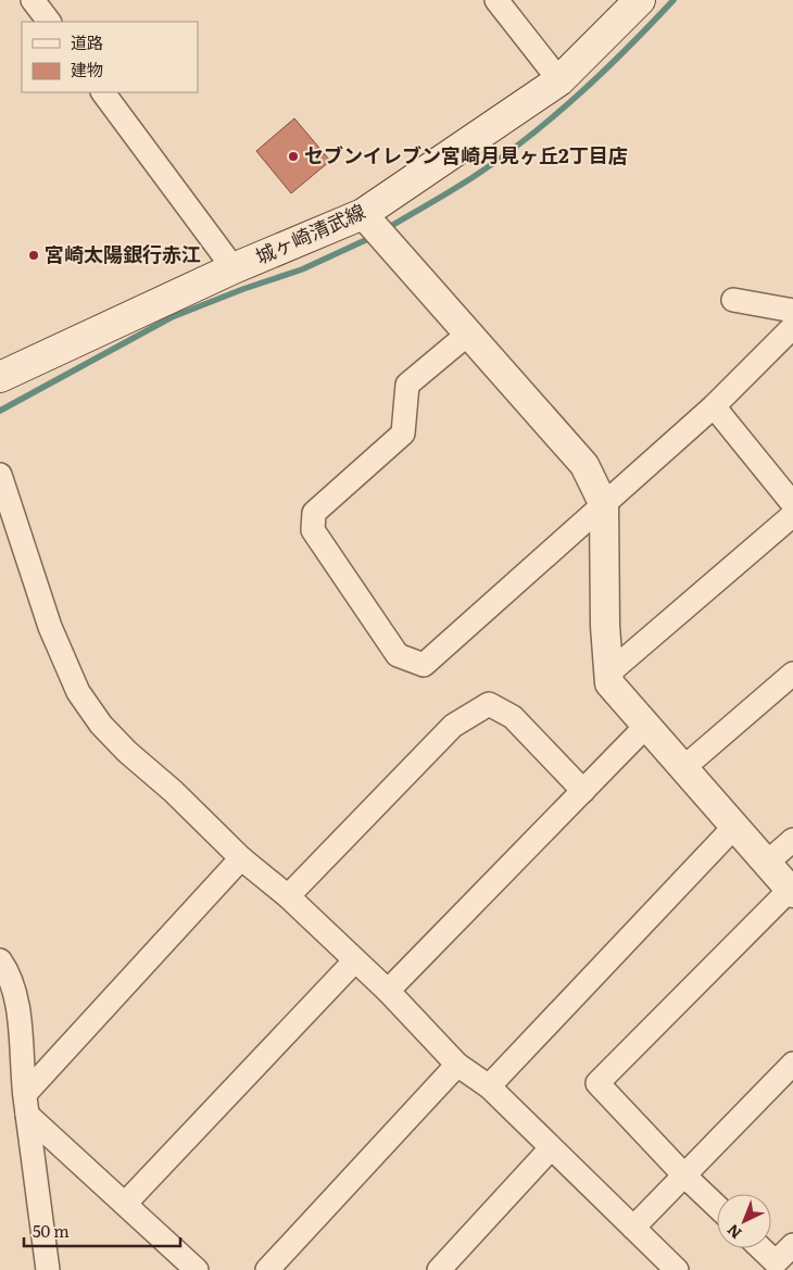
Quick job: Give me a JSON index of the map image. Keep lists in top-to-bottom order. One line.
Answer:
{"streets":{"main road":["城ヶ崎清武線"]},"places":["セブンイレブン宮崎月見ヶ丘2丁目店","宮崎太陽銀行赤江"],"legend":["道路","建物"],"scale_bar":"50 m","north":"bottom left"}
